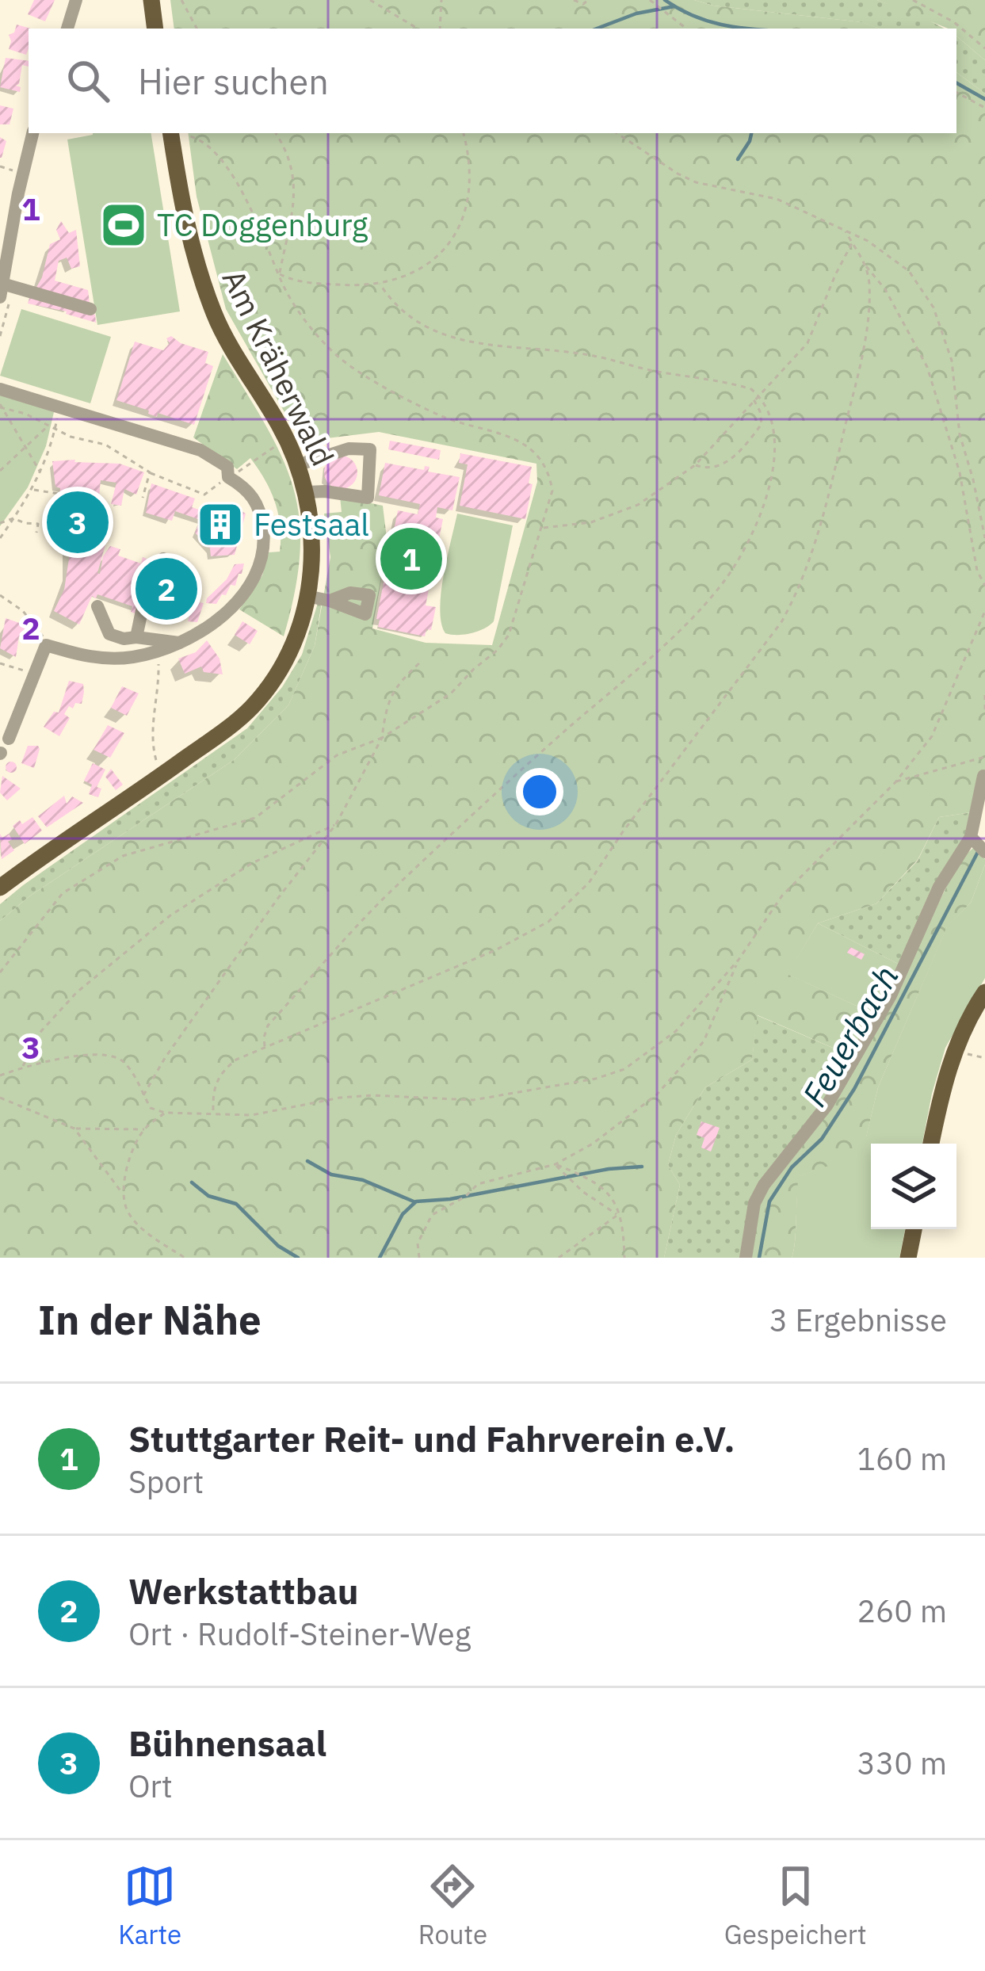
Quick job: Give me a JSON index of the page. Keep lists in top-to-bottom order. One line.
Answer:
{"streets":{"main road":["Am Kräherwald"]},"water":["Feuerbach"],"places":{"sports":["TC Doggenburg"],"building":["Festsaal"]},"page":{"search":"Hier suchen","pins":["3","1","2"],"heading":["In der Nähe","3 Ergebnisse"],"list":[{"mark":"1","name":"Stuttgarter Reit- und Fahrverein e.V.","note":"Sport","value":"160 m"},{"mark":"2","name":"Werkstattbau","note":"Ort · Rudolf-Steiner-Weg","value":"260 m"},{"mark":"3","name":"Bühnensaal","note":"Ort","value":"330 m"}],"nav":["Karte","Route","Gespeichert"]},"grid":{"rows":["1","2","3"]}}
